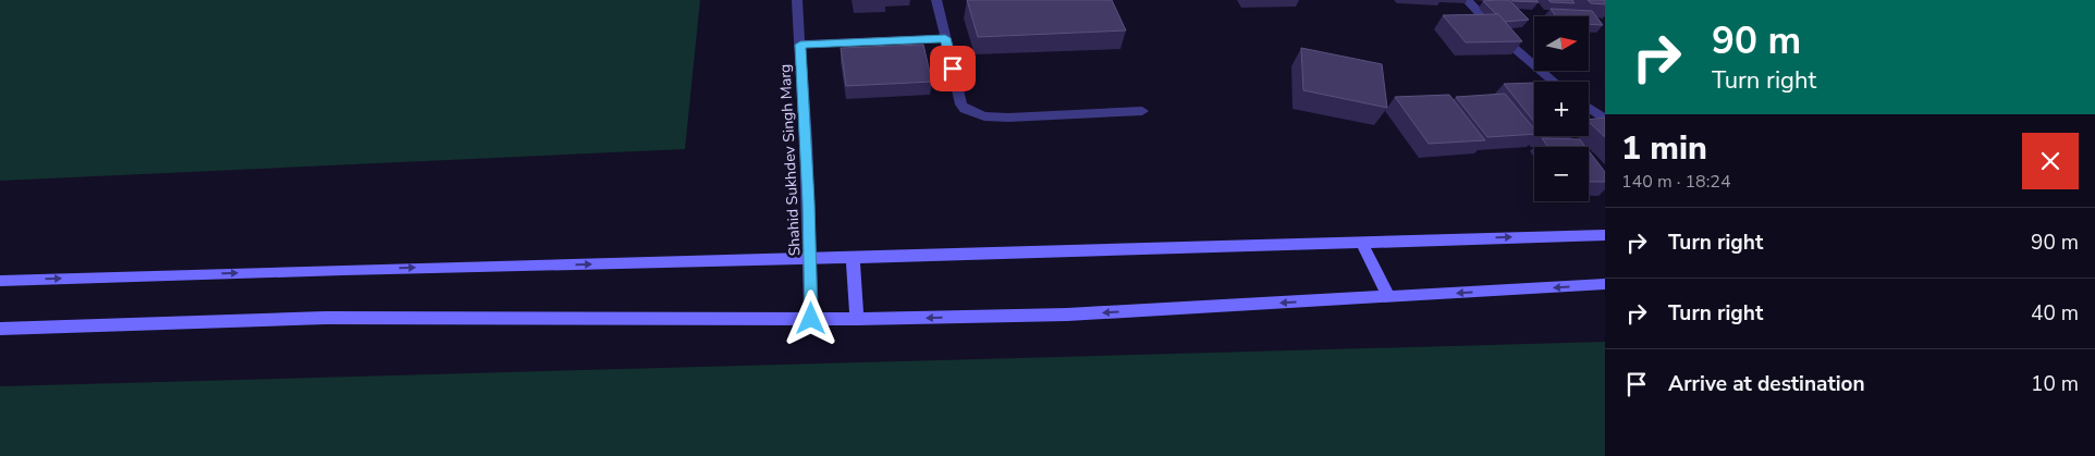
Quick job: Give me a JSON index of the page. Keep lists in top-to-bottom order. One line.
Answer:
{"streets":{"street":["Shahid Sukhdev Singh Marg"]},"north":"right","page":{"turn":["90 m","Turn right"],"map_buttons":["+","−"],"heading":["1 min","140 m · 18:24"],"list":[{"name":"Turn right","value":"90 m"},{"name":"Turn right","value":"40 m"},{"name":"Arrive at destination","value":"10 m"}]}}
